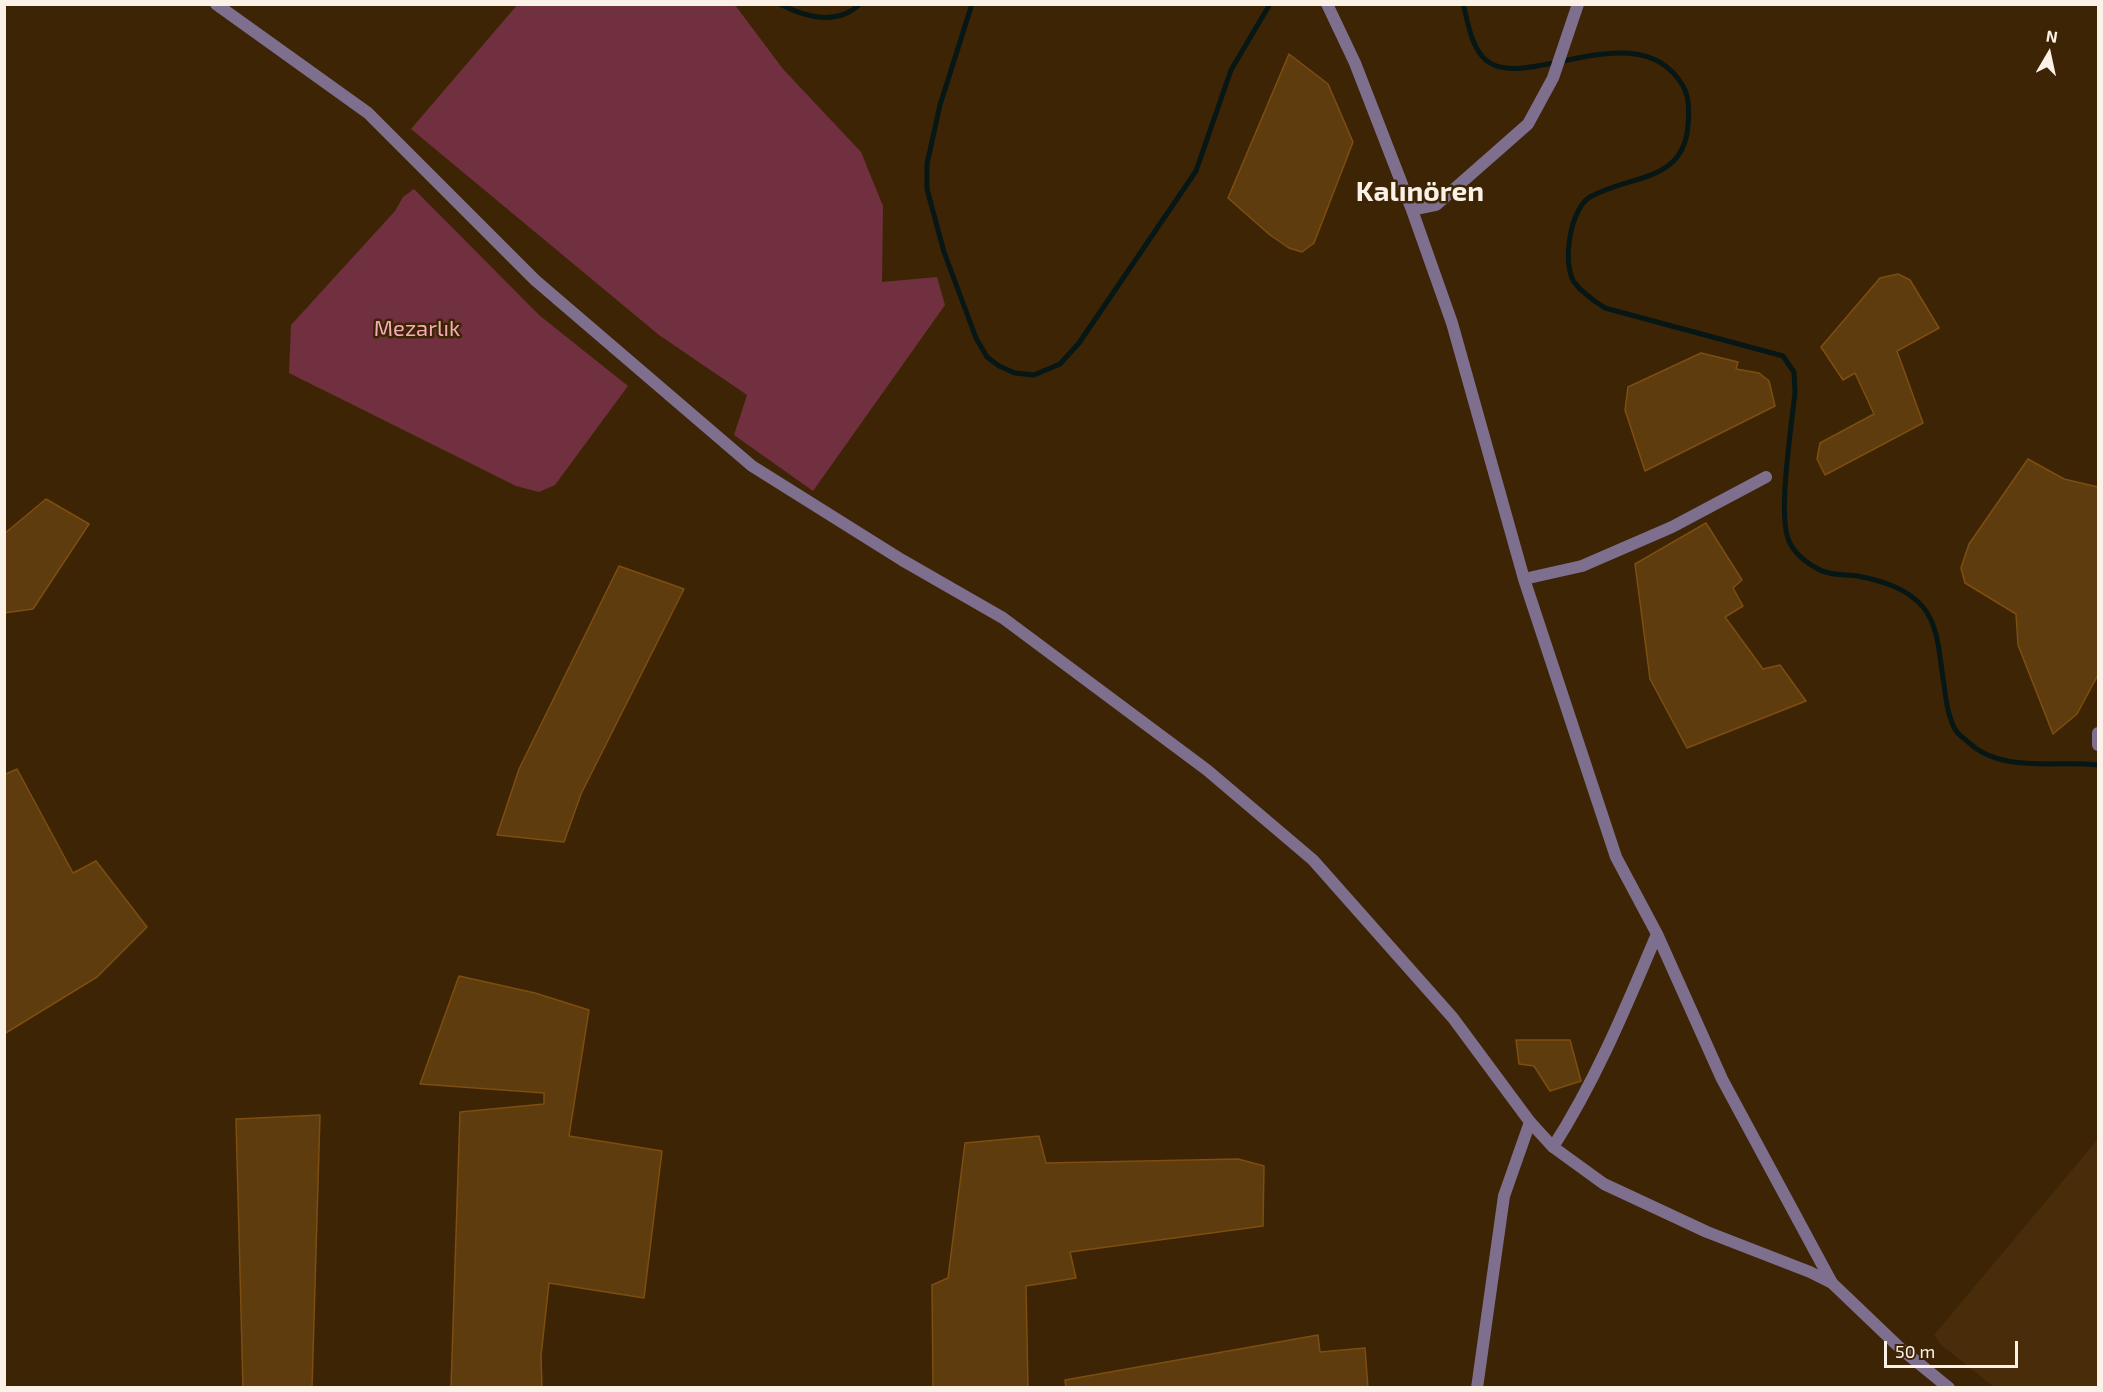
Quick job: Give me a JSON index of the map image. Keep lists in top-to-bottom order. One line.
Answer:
{"districts":["Kalınören"],"parks":["Mezarlık"],"scale_bar":"50 m","north":"top"}
